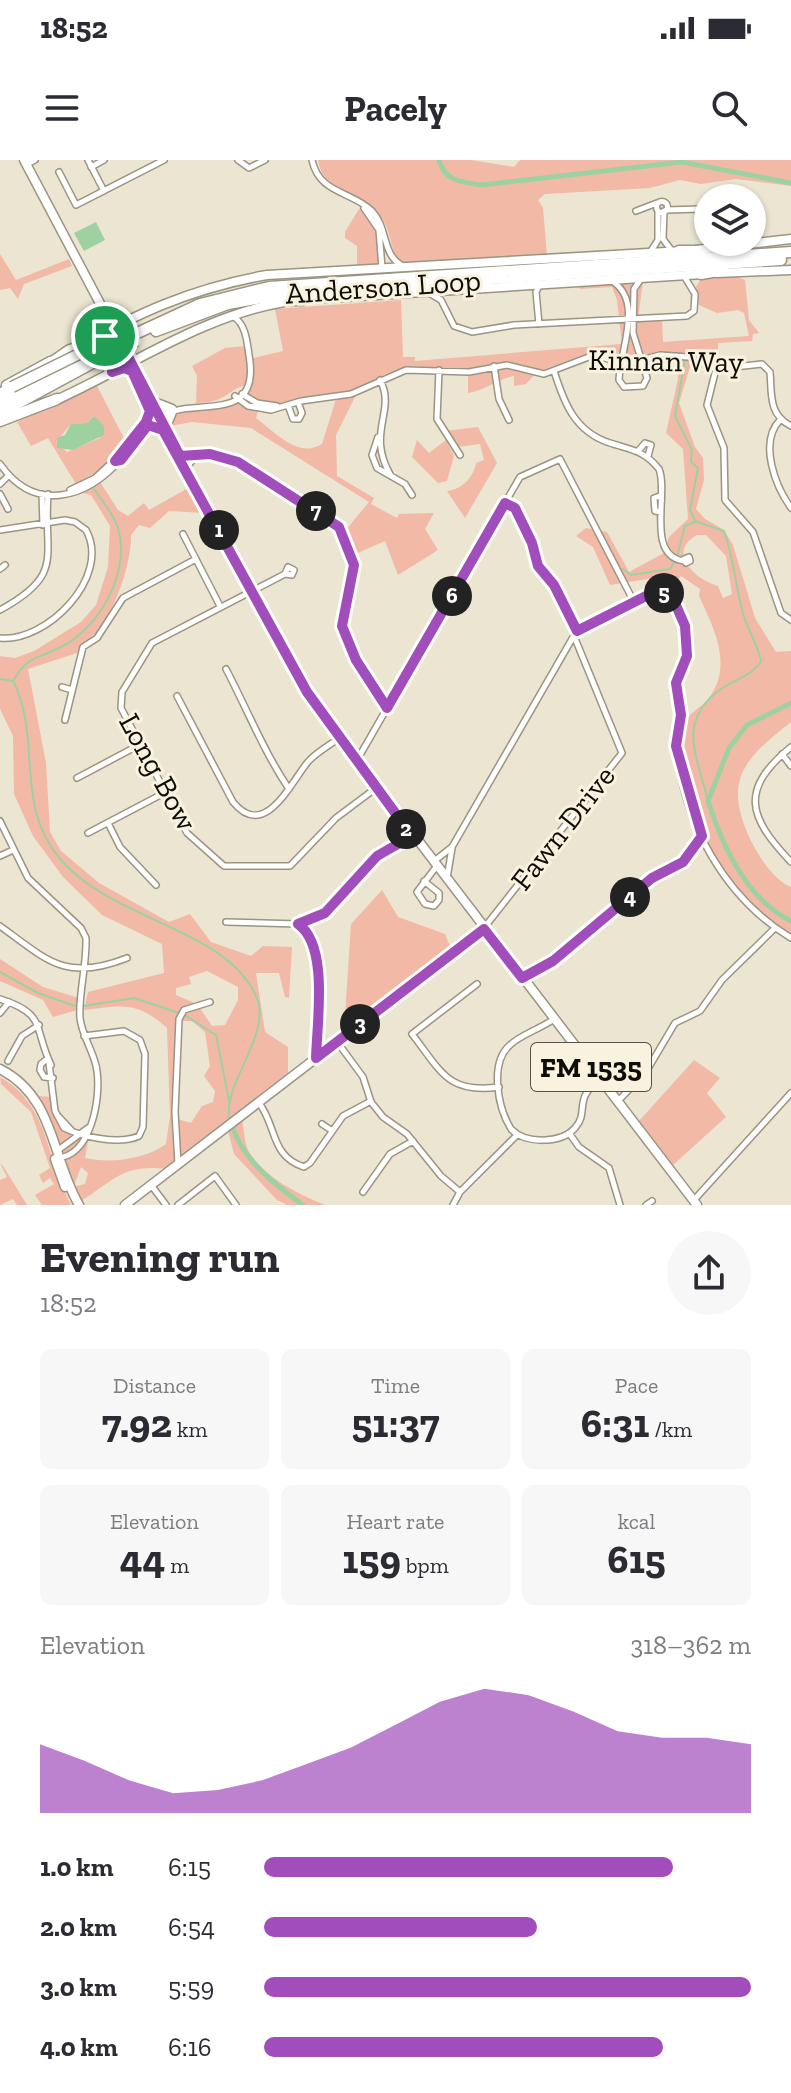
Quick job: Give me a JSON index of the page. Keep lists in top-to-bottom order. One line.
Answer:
{"streets":{"highway":["Anderson Loop"],"main road":["FM 1535"],"street":["Kinnan Way","Long Bow","Fawn Drive"]},"crossings":[["Long Bow","FM 1535"],["Fawn Drive","FM 1535"]],"page":{"status":"18:52","header":"Pacely","pins":["7","1","5","6","2","4","3"],"heading":["Evening run","18:52"],"stats":[["Distance","7.92 km"],["Time","51:37"],["Pace","6:31 /km"],["Elevation","44 m"],["Heart rate","159 bpm"],["kcal","615"]],"chart":["Elevation","318–362 m"],"list":[{"name":"1.0 km","note":"6:15"},{"name":"2.0 km","note":"6:54"},{"name":"3.0 km","note":"5:59"},{"name":"4.0 km","note":"6:16"}]}}
